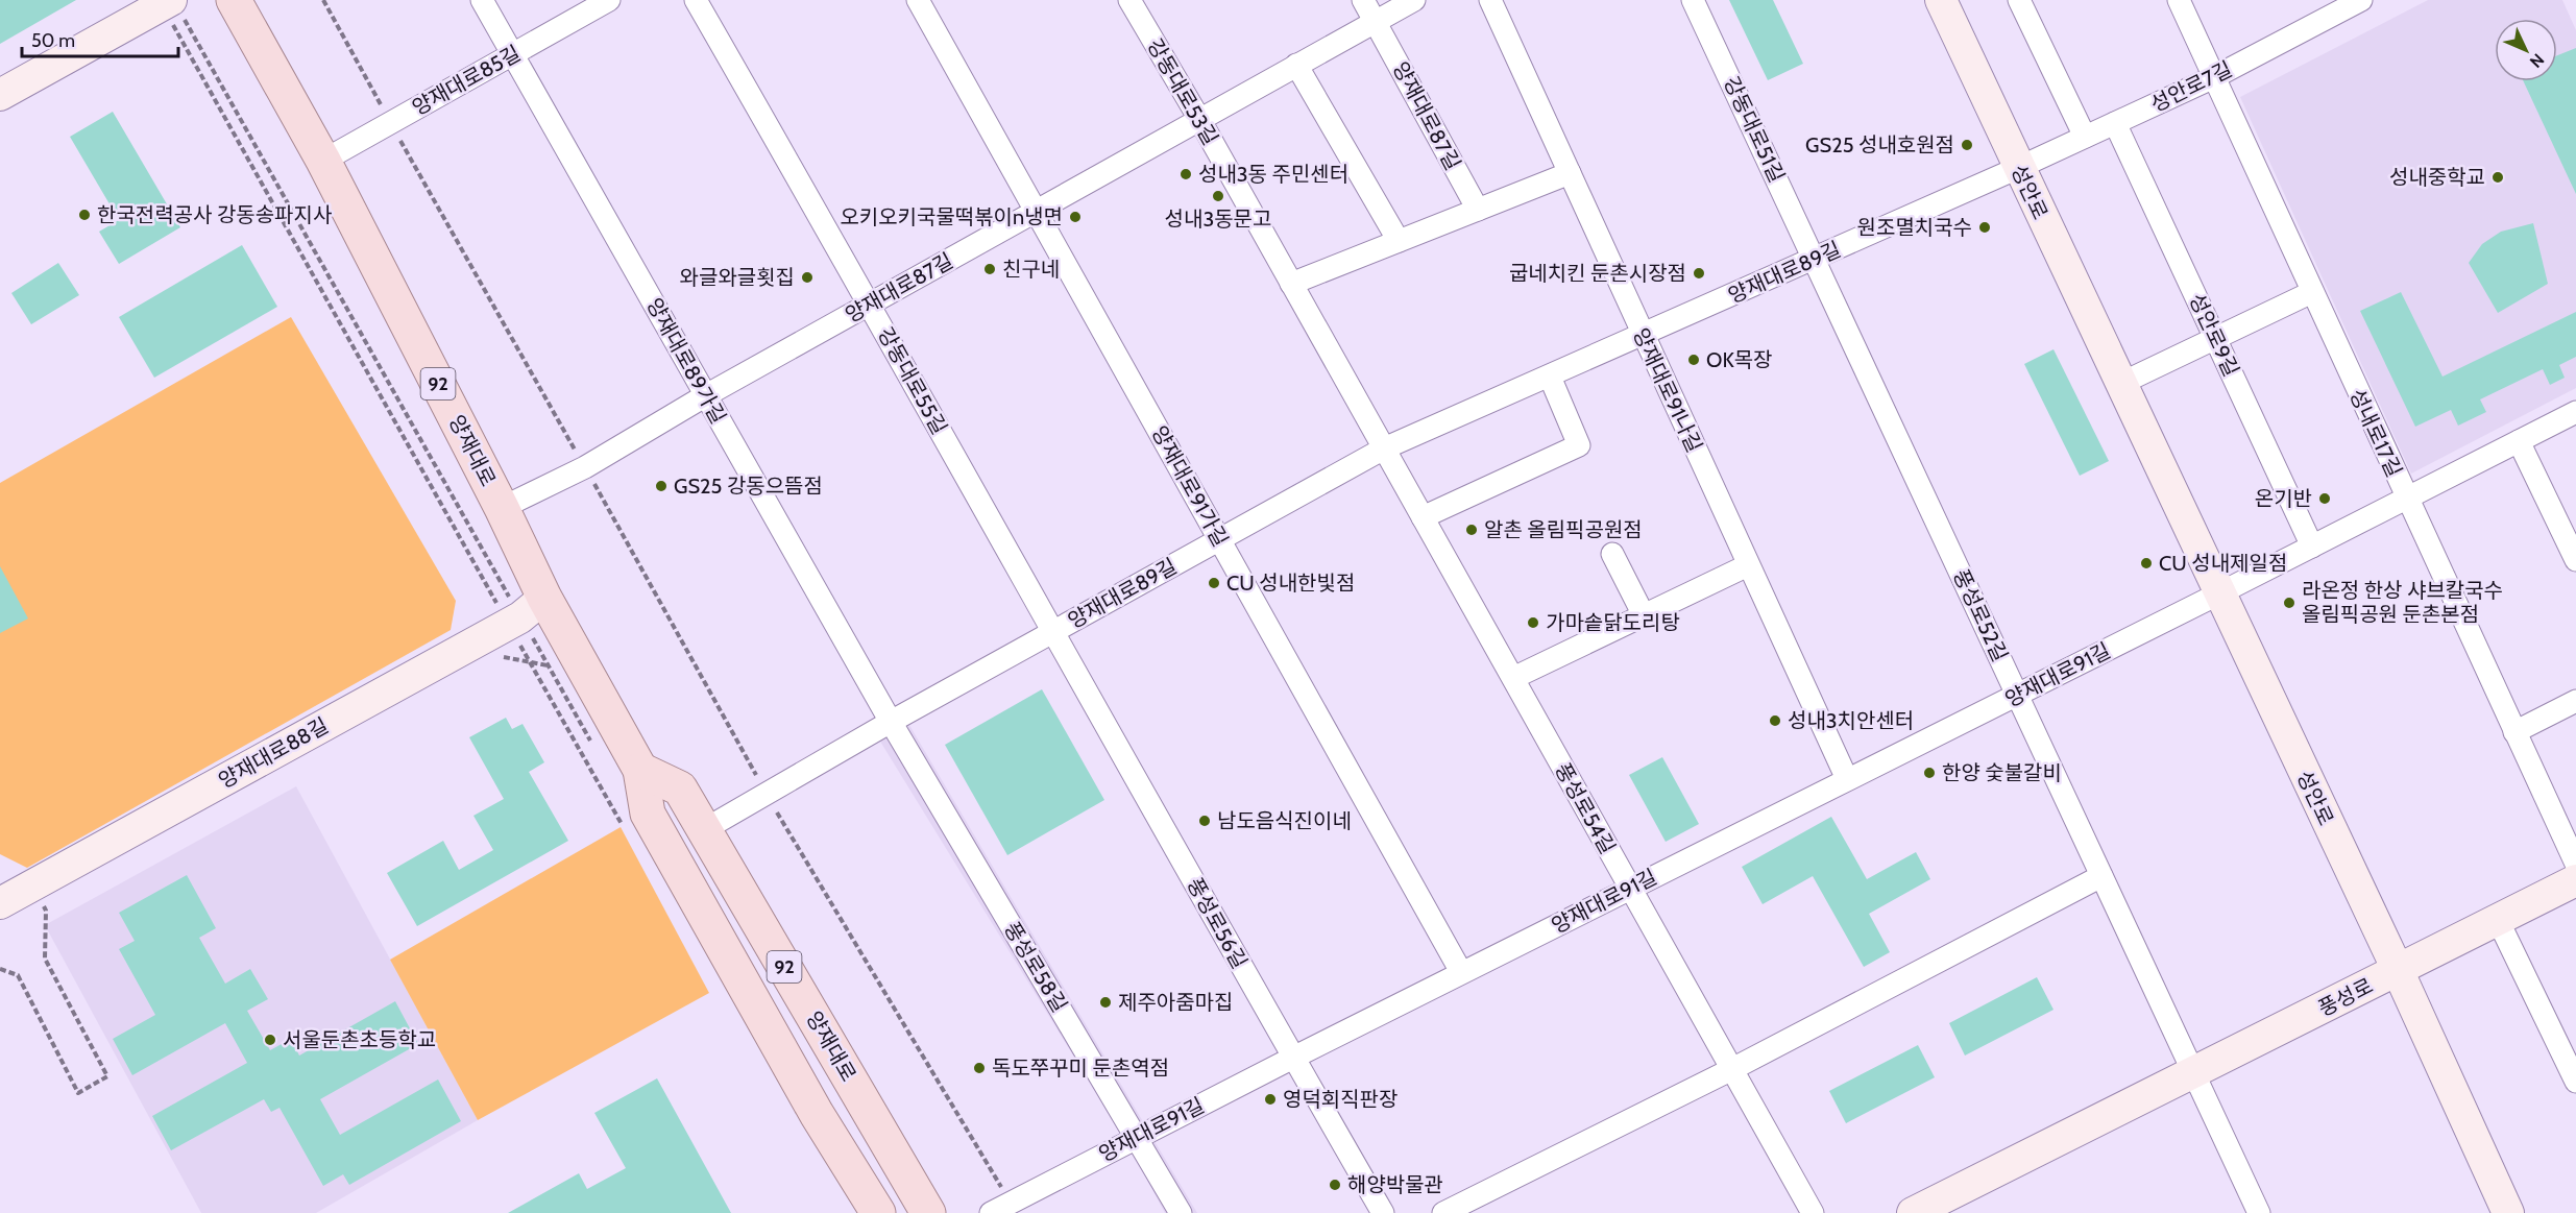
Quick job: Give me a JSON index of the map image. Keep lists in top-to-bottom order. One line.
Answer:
{"streets":{"main road":["92","양재대로"],"street":["양재대로85길","성안로7길","강동대로53길","양재대로87길","강동대로51길","성안로","양재대로89길","성안로9길","양재대로89가길","강동대로55길","양재대로91나길","성내로17길","양재대로91가길","풍성로52길","양재대로91길","양재대로88길","풍성로54길","풍성로56길","풍성로58길","풍성로"]},"crossings":[["양재대로85길","양재대로89가길"],["양재대로85길","양재대로"],["성안로7길","성안로"],["성안로7길","양재대로89길"],["성안로7길","성안로9길"],["성안로7길","성내로17길"],["강동대로53길","양재대로87길"],["강동대로53길","양재대로89길"],["강동대로53길","풍성로54길"],["양재대로87길","양재대로89가길"],["양재대로87길","강동대로55길"],["양재대로87길","양재대로"],["양재대로87길","양재대로91가길"],["강동대로51길","양재대로89길"],["강동대로51길","풍성로52길"],["성안로","양재대로89길"],["성안로","양재대로91길"],["성안로","풍성로"],["양재대로89길","양재대로89가길"],["양재대로89길","강동대로55길"],["양재대로89길","양재대로91나길"],["양재대로89길","양재대로"],["양재대로89길","양재대로91가길"],["양재대로89길","풍성로52길"],["양재대로89길","풍성로54길"],["양재대로89길","풍성로56길"],["양재대로89길","풍성로58길"],["양재대로89가길","풍성로58길"],["강동대로55길","풍성로56길"],["양재대로91나길","양재대로91길"],["양재대로","양재대로88길"],["양재대로91가길","양재대로91길"],["풍성로52길","양재대로91길"],["풍성로52길","풍성로"],["양재대로91길","풍성로54길"],["양재대로91길","풍성로56길"],["양재대로91길","풍성로58길"]],"places":["GS25 성내호원점","성내3동 주민센터","성내중학교","성내3동문고","한국전력공사 강동송파지사","오키오키국물떡볶이n냉면","원조멸치국수","친구네","굽네치킨 둔촌시장점","와글와글횟집","OK목장","GS25 강동으뜸점","온기반","알촌 올림픽공원점","CU 성내제일점","CU 성내한빛점","라온정 한상 샤브칼국수 올림픽공원 둔촌본점","가마솥닭도리탕","성내3치안센터","한양 숯불갈비","남도음식진이네","제주아줌마집","서울둔촌초등학교","독도쭈꾸미 둔촌역점","영덕회직판장","해양박물관"],"scale_bar":"50 m","north":"bottom right"}
